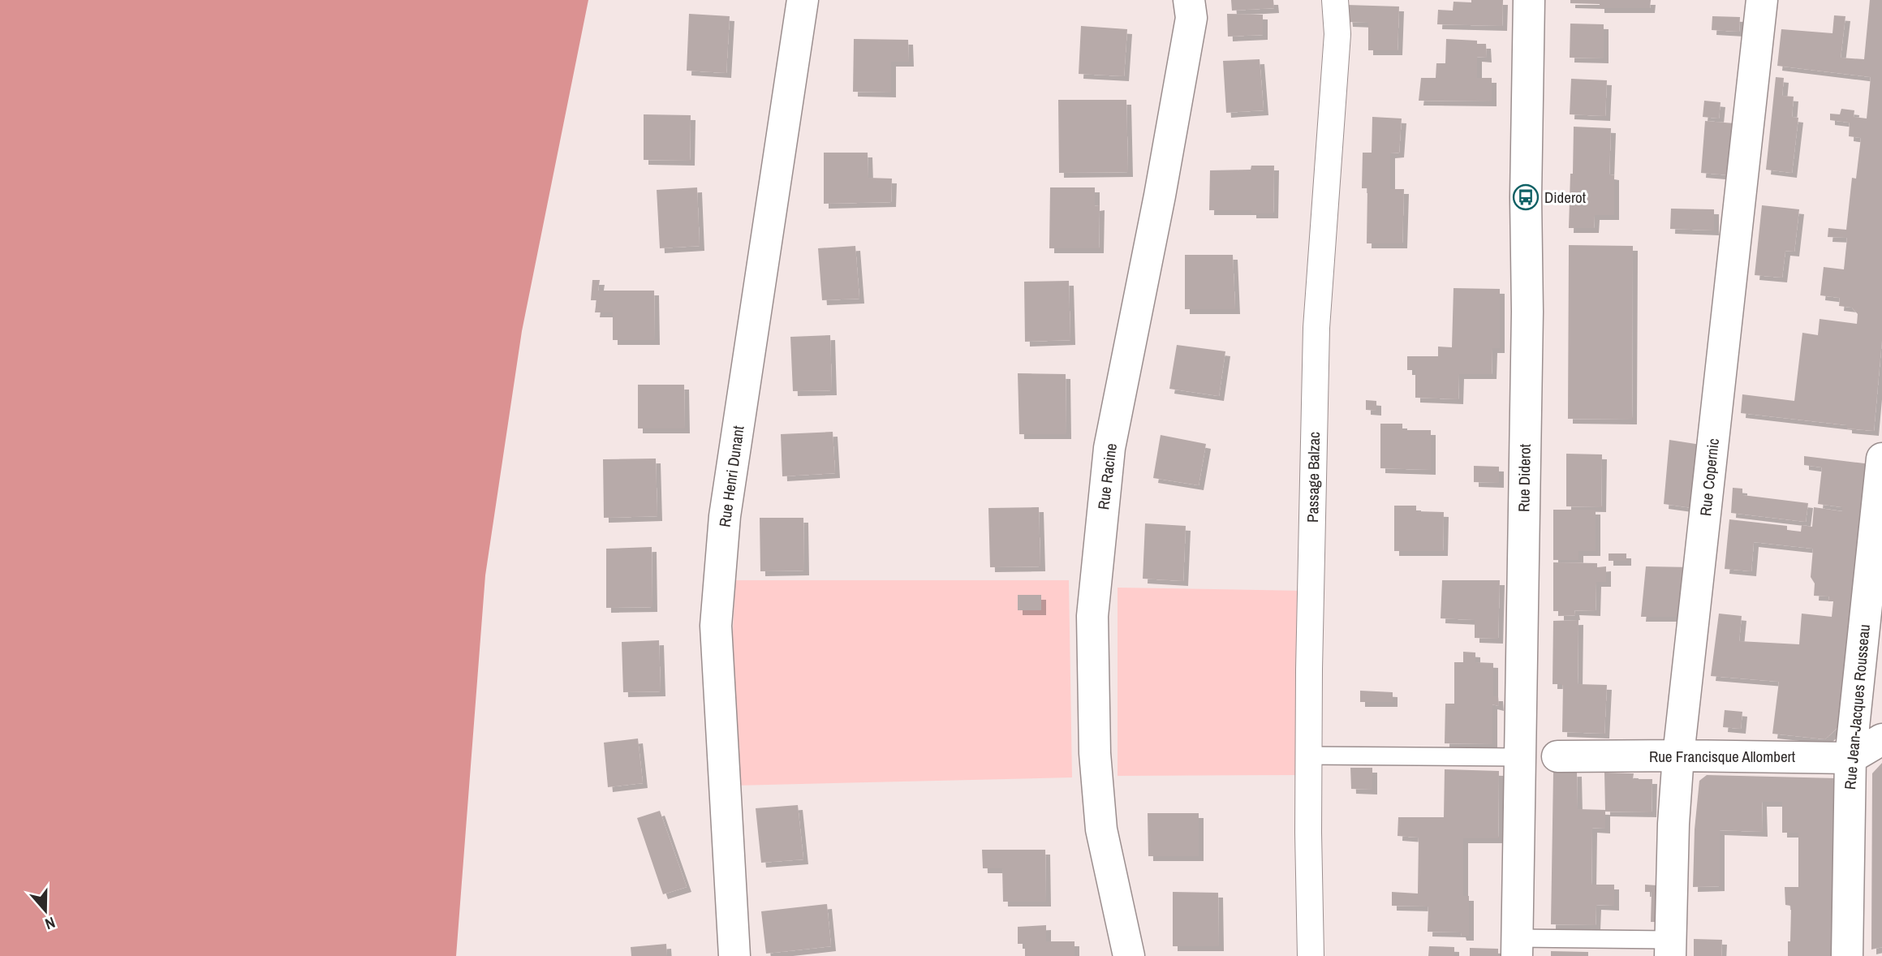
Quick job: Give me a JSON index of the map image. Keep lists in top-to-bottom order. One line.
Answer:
{"streets":{"street":["Rue Henri Dunant","Rue Racine","Passage Balzac","Rue Copernic","Rue Diderot","Rue Jean-Jacques Rousseau","Rue Francisque Allombert"]},"crossings":[["Rue Copernic","Rue Francisque Allombert"],["Rue Jean-Jacques Rousseau","Rue Francisque Allombert"]],"places":{"bus stop":["Diderot"]},"north":"bottom"}
